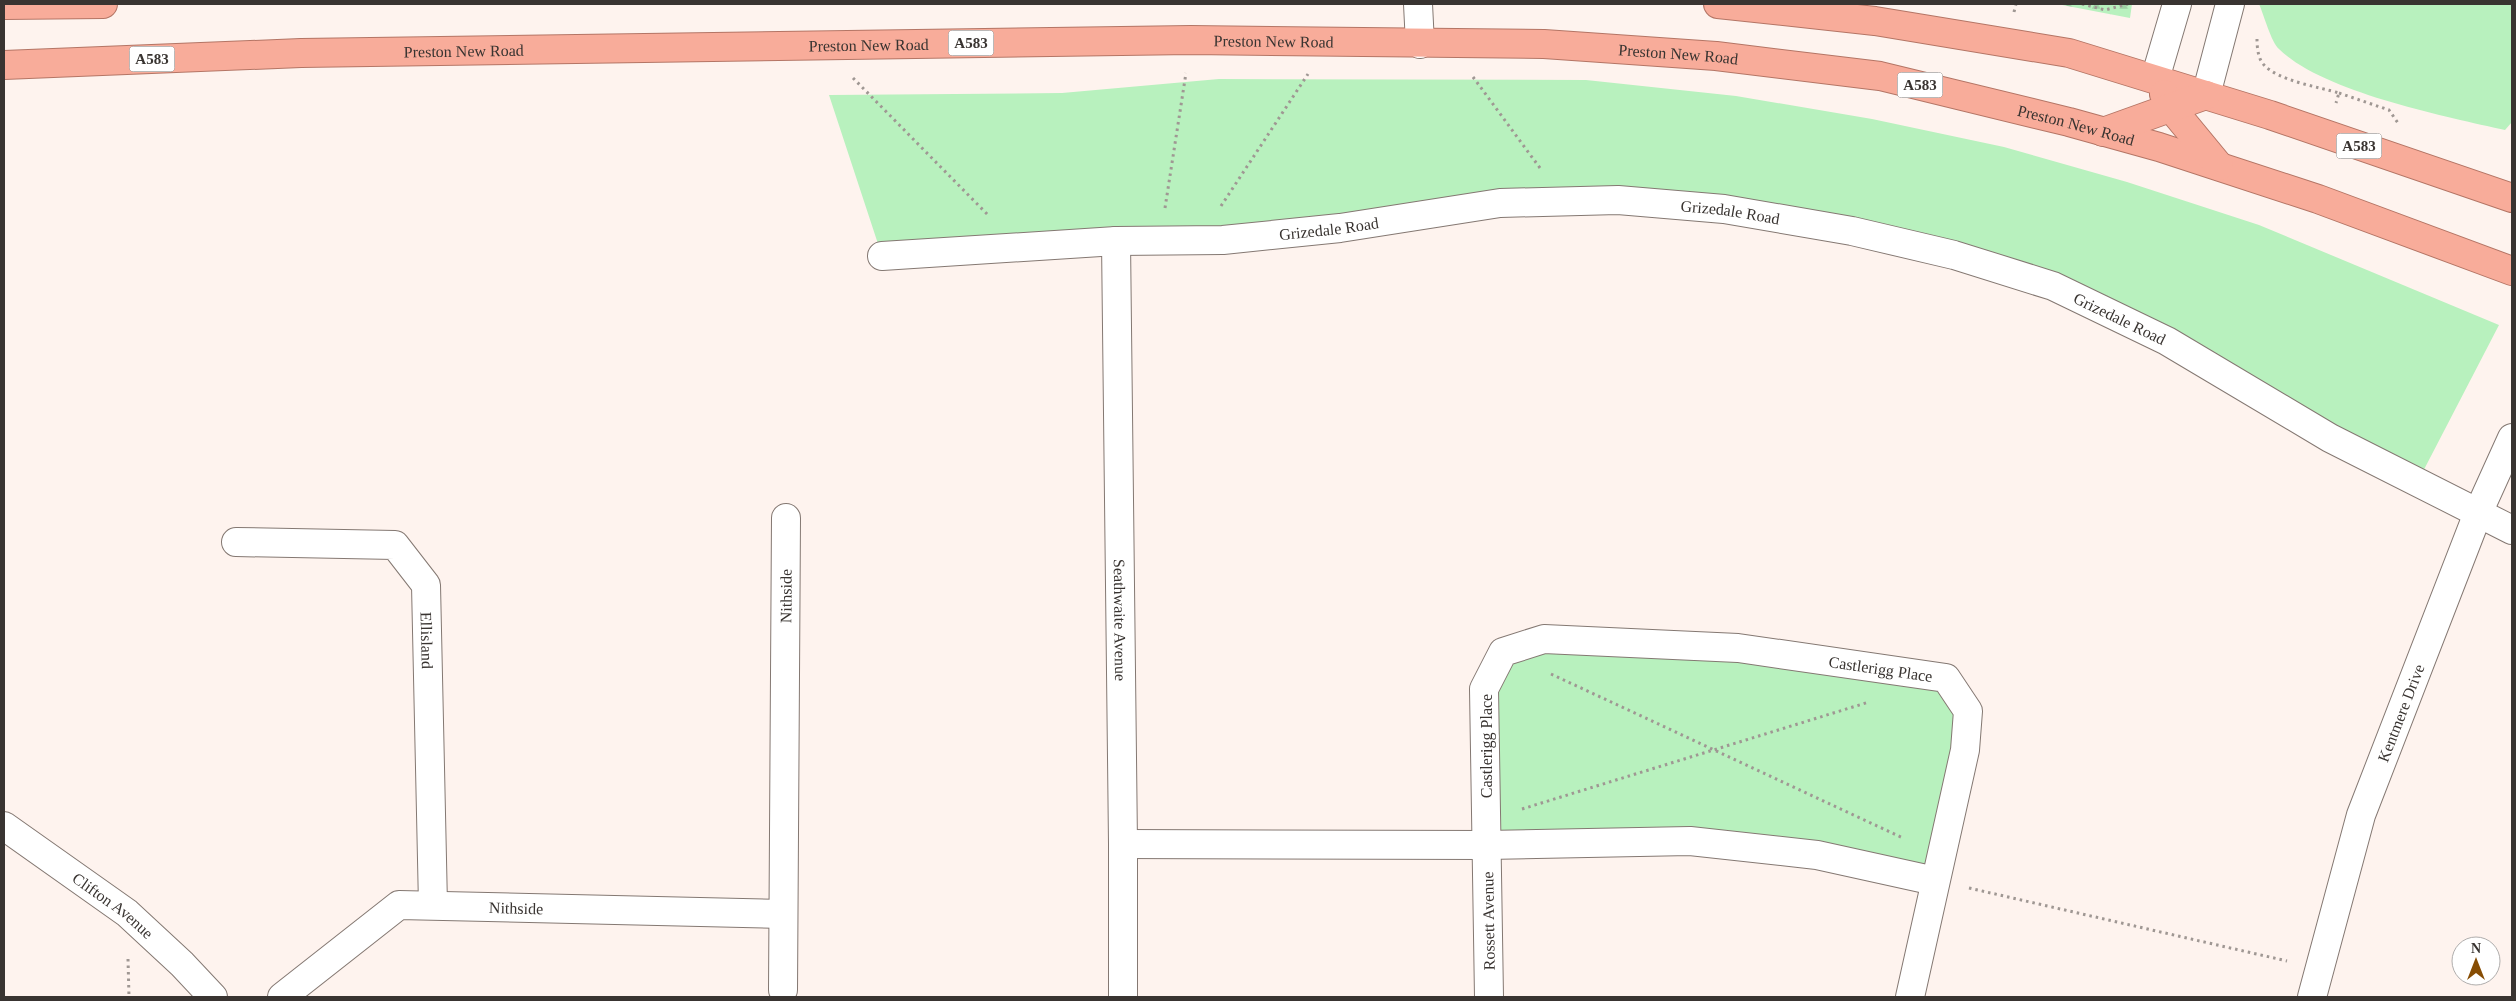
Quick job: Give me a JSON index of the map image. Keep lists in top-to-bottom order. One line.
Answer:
{"streets":{"highway":["Preston New Road","A583"],"street":["Grizedale Road","Nithside","Seathwaite Avenue","Ellisland","Castlerigg Place","Kentmere Drive","Clifton Avenue","Rossett Avenue"]},"crossings":[["Grizedale Road","Seathwaite Avenue"],["Grizedale Road","Kentmere Drive"],["Nithside","Ellisland"],["Castlerigg Place","Rossett Avenue"]],"north":"top"}
